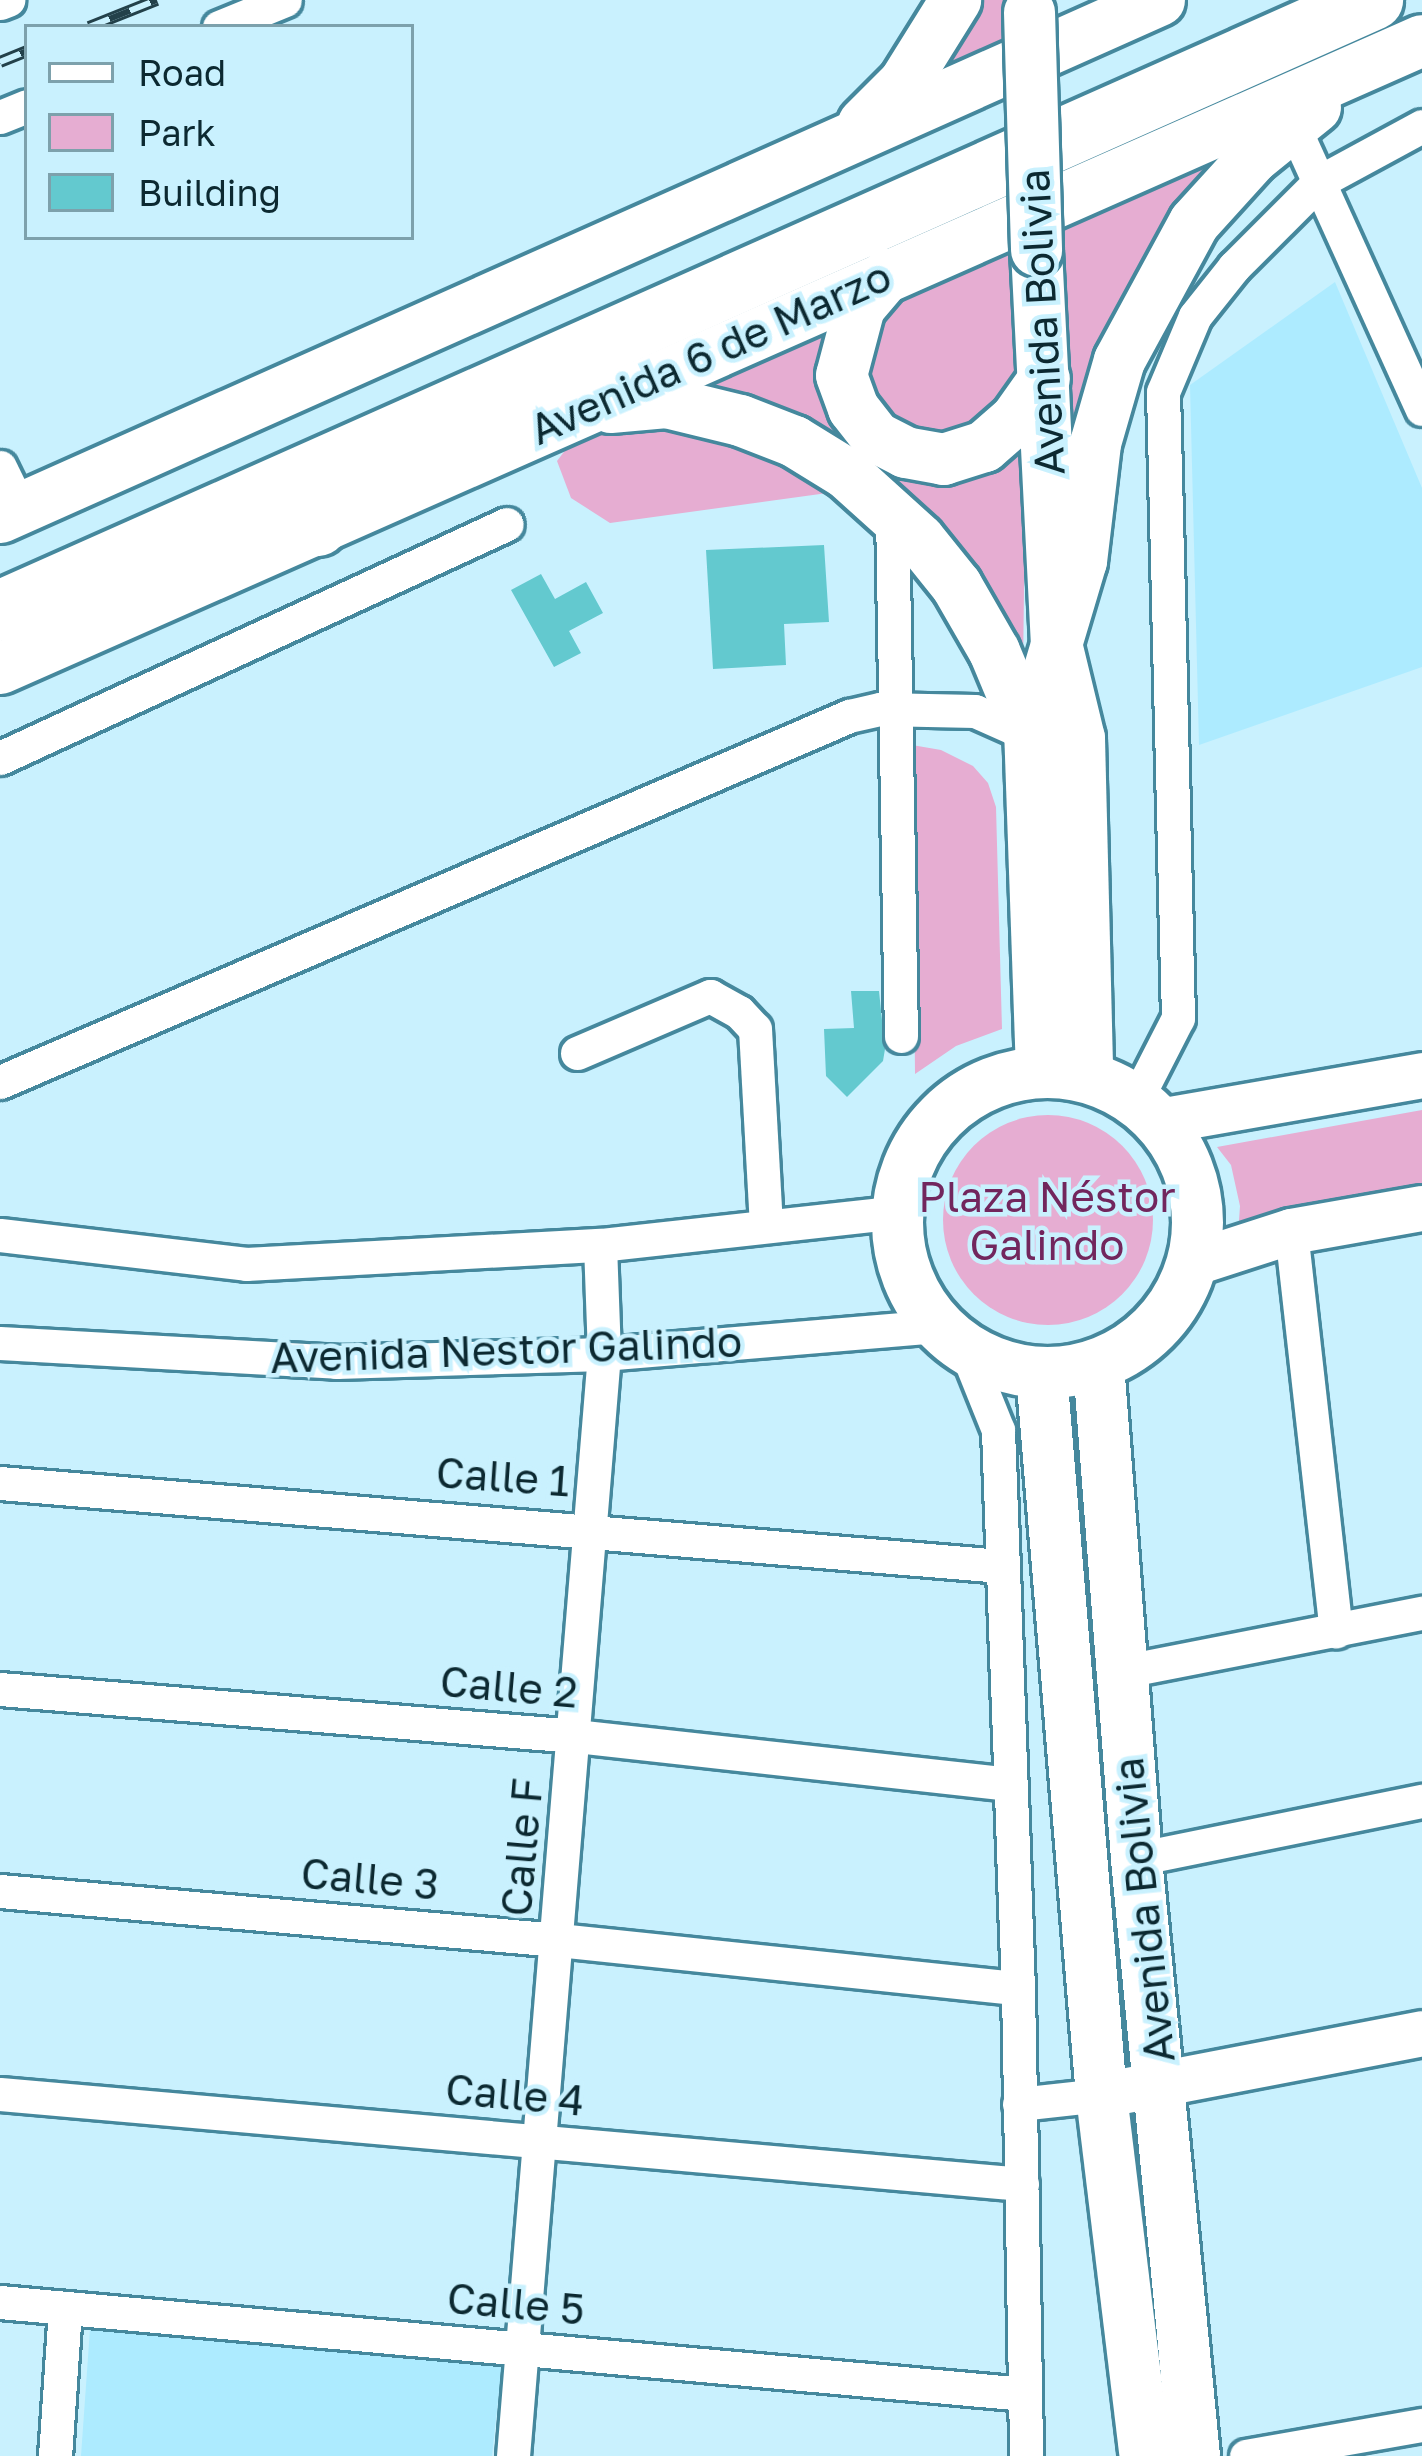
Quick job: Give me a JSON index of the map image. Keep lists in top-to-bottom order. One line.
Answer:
{"streets":{"highway":["Avenida 6 de Marzo"],"main road":["Avenida Bolivia"],"street":["Avenida Nestor Galindo","Calle 1","Calle 2","Calle F","Calle 3","Calle 4","Calle 5"]},"crossings":[["Avenida Bolivia","Avenida Nestor Galindo"],["Avenida Nestor Galindo","Calle F"],["Calle 1","Calle F"],["Calle 2","Calle F"],["Calle F","Calle 3"],["Calle F","Calle 4"],["Calle F","Calle 5"]],"parks":["Plaza Néstor Galindo"],"legend":["Road","Park","Building"]}
